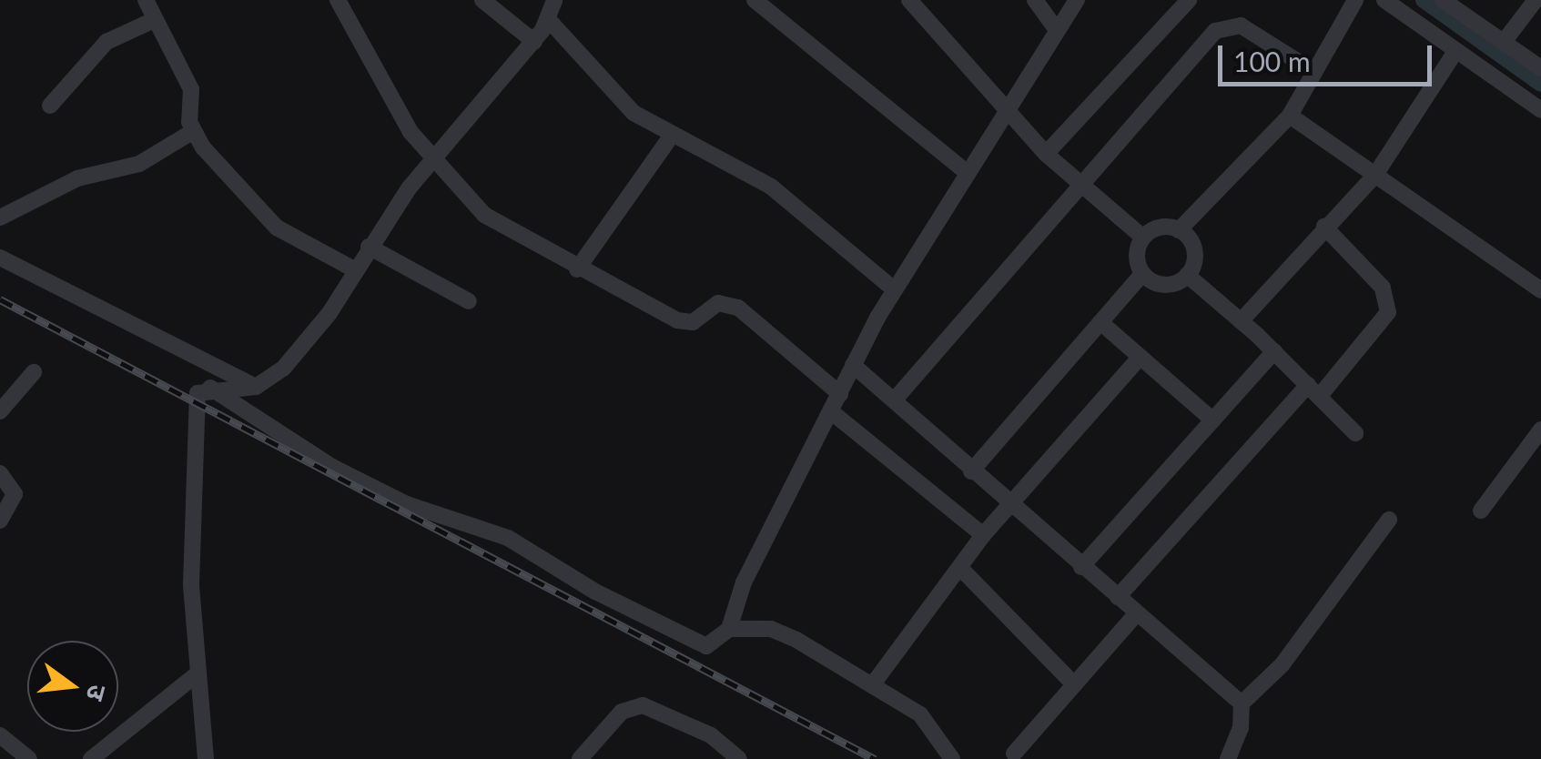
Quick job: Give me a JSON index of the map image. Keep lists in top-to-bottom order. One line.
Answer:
{"scale_bar":"100 m","north":"right"}
